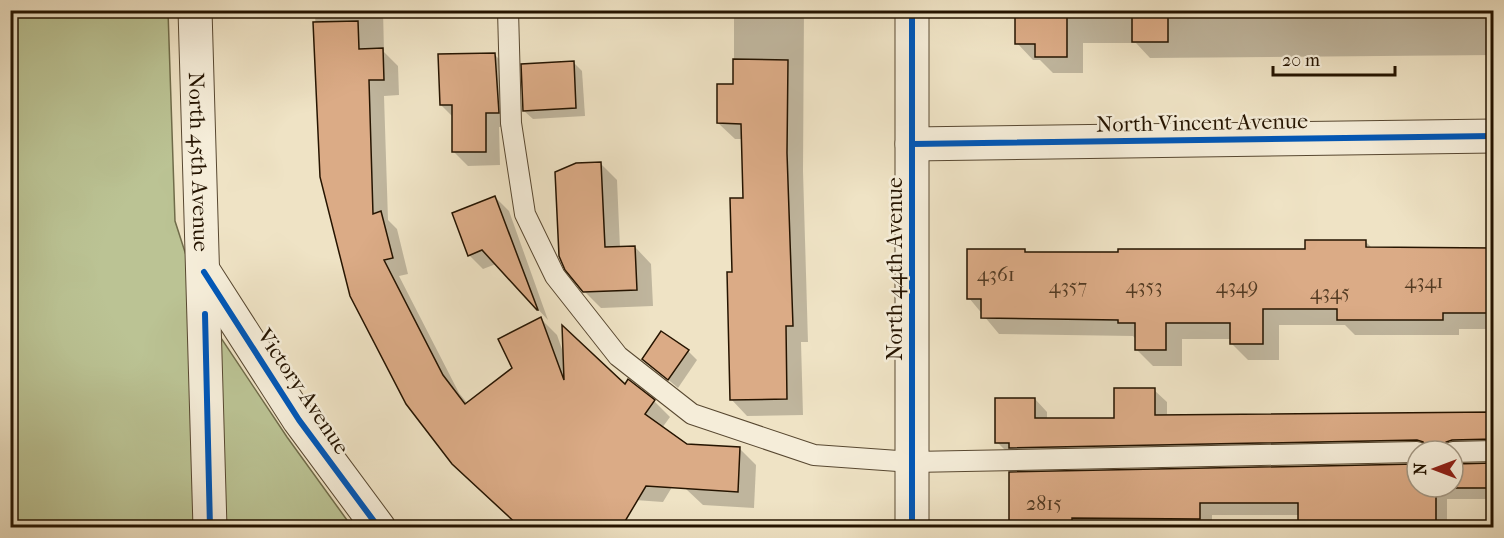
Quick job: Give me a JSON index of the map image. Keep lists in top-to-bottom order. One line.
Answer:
{"streets":{"street":["North Vincent Avenue","North 45th Avenue","North 44th Avenue","Victory Avenue"]},"crossings":[["North Vincent Avenue","North 44th Avenue"],["North 45th Avenue","Victory Avenue"]],"house_numbers":["4361","4341","4357","4353","4349","4345","2815"],"scale_bar":"20 m","north":"left"}
